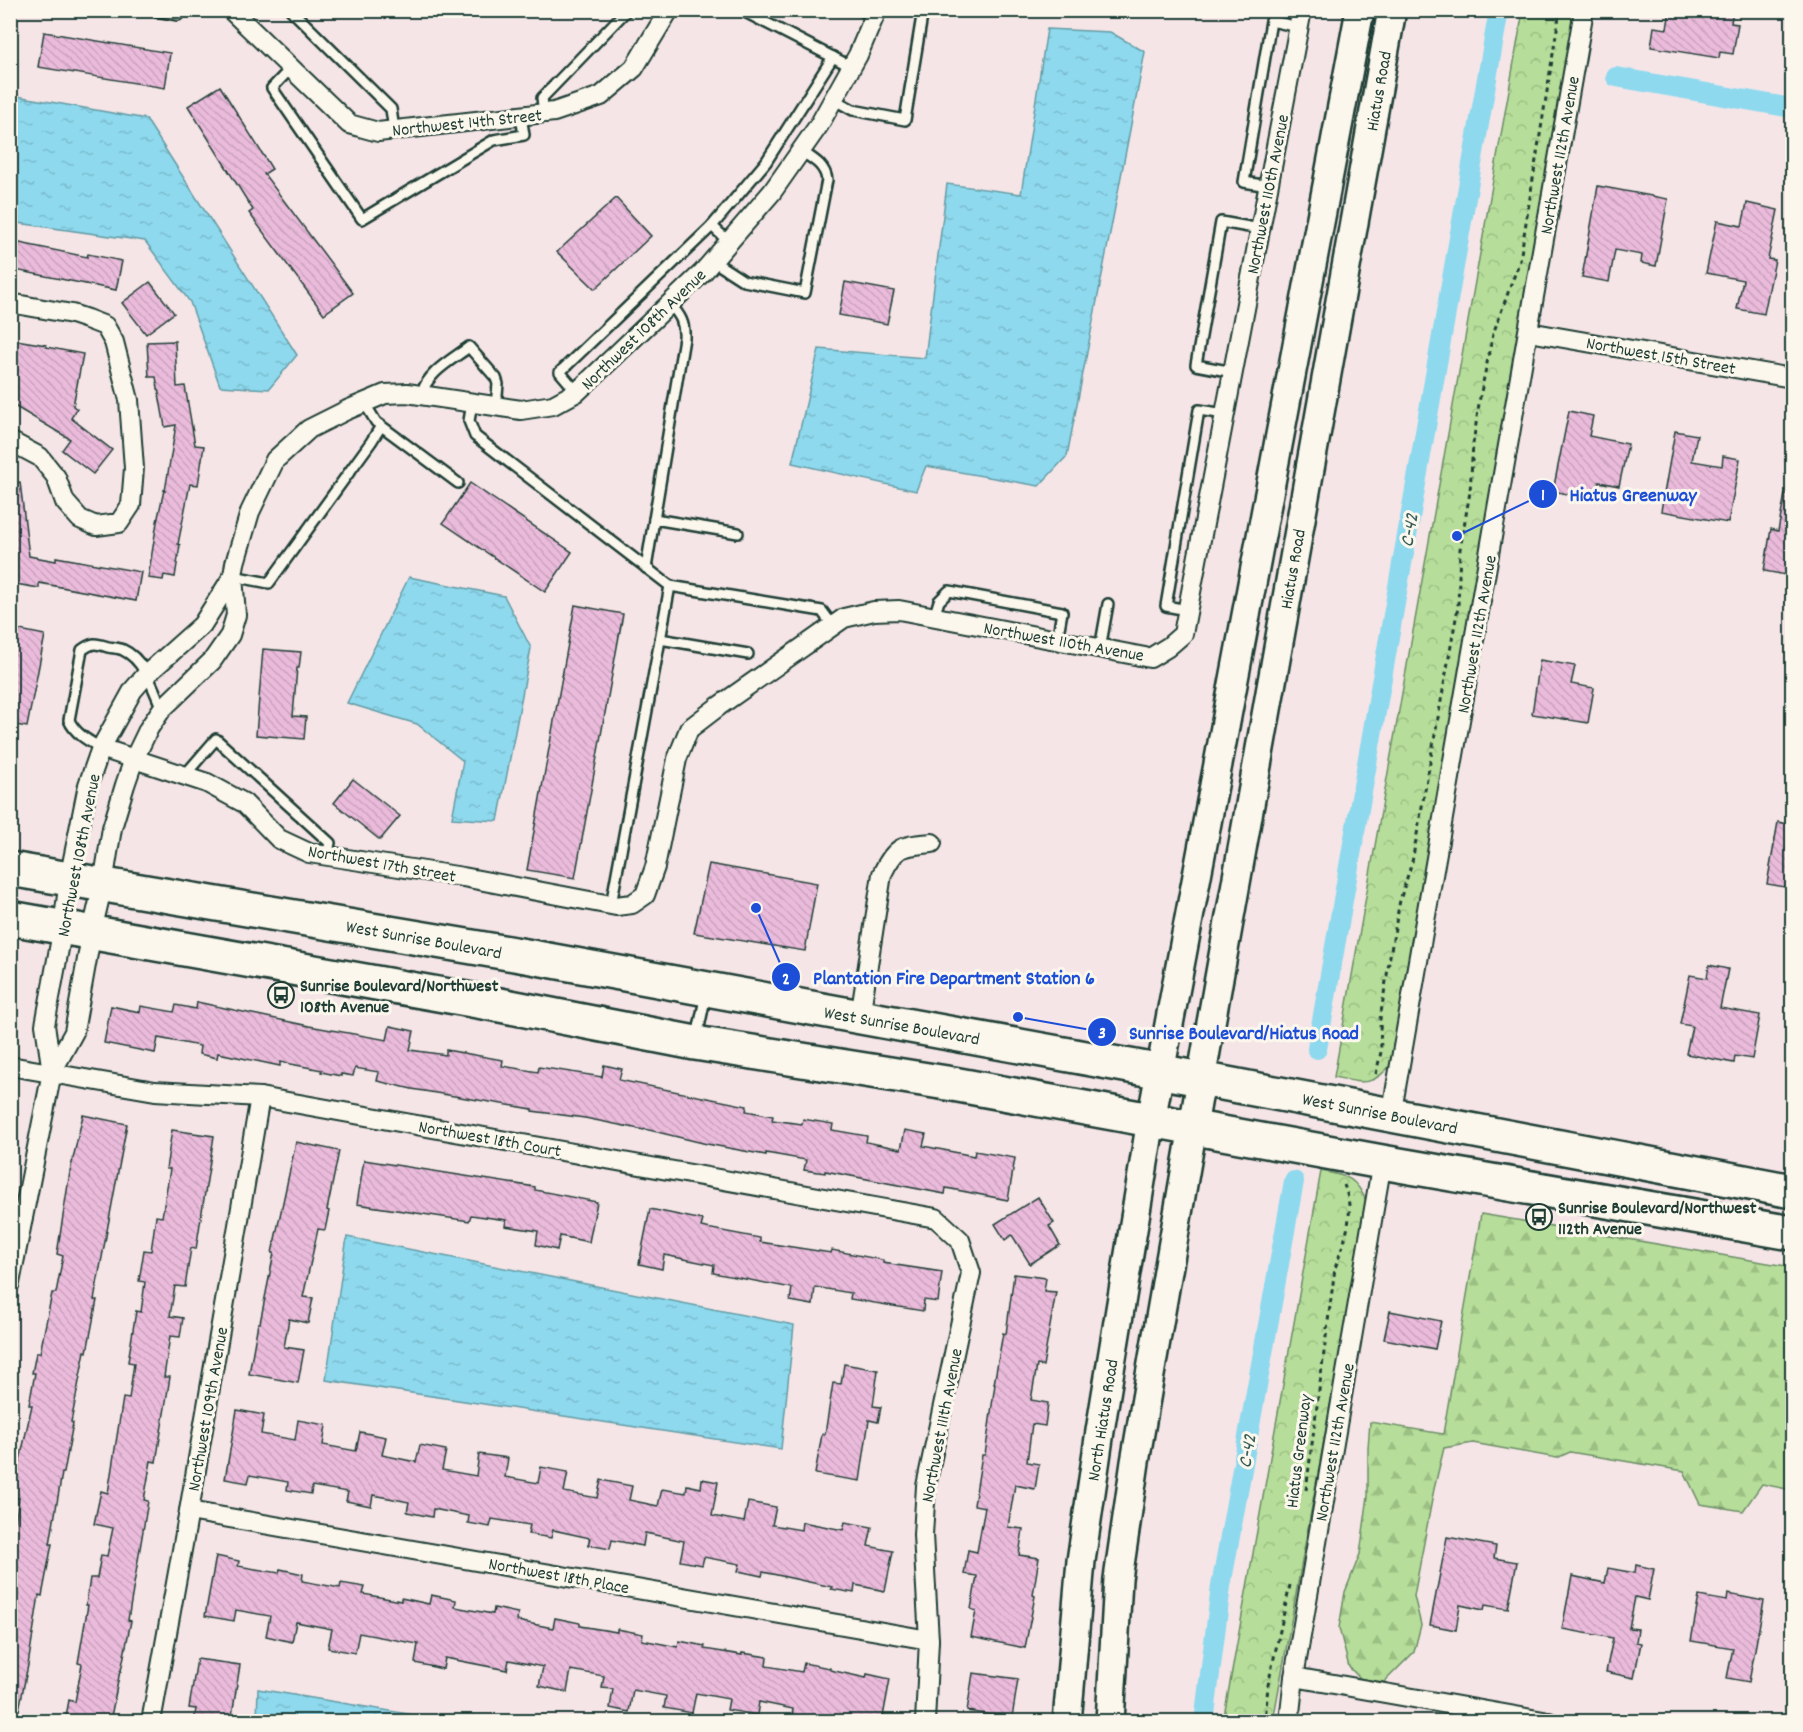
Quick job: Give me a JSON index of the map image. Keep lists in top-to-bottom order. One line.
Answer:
{"streets":{"highway":["West Sunrise Boulevard"],"main road":["Hiatus Road","North Hiatus Road"],"street":["Northwest 14th Street","Northwest 112th Avenue","Northwest 110th Avenue","Northwest 108th Avenue","Northwest 15th Street","Northwest 17th Street","Northwest 18th Court","Northwest 109th Avenue","Northwest 111th Avenue","Northwest 18th Place"],"path":["Hiatus Greenway"]},"crossings":[["Hiatus Road","West Sunrise Boulevard"],["Hiatus Road","North Hiatus Road"],["Northwest 112th Avenue","Northwest 15th Street"],["Northwest 112th Avenue","West Sunrise Boulevard"],["Northwest 110th Avenue","Northwest 17th Street"],["Northwest 108th Avenue","Northwest 17th Street"],["Northwest 108th Avenue","West Sunrise Boulevard"],["Northwest 108th Avenue","Northwest 18th Court"],["Northwest 18th Court","Northwest 109th Avenue"],["Northwest 18th Court","Northwest 111th Avenue"],["Northwest 109th Avenue","Northwest 18th Place"],["Northwest 111th Avenue","Northwest 18th Place"]],"water":["C-42"],"places":{"other":["Hiatus Greenway","Plantation Fire Department Station 6","Sunrise Boulevard/Hiatus Road"],"bus stop":["Sunrise Boulevard/Northwest 108th Avenue","Sunrise Boulevard/Northwest 112th Avenue"]}}
